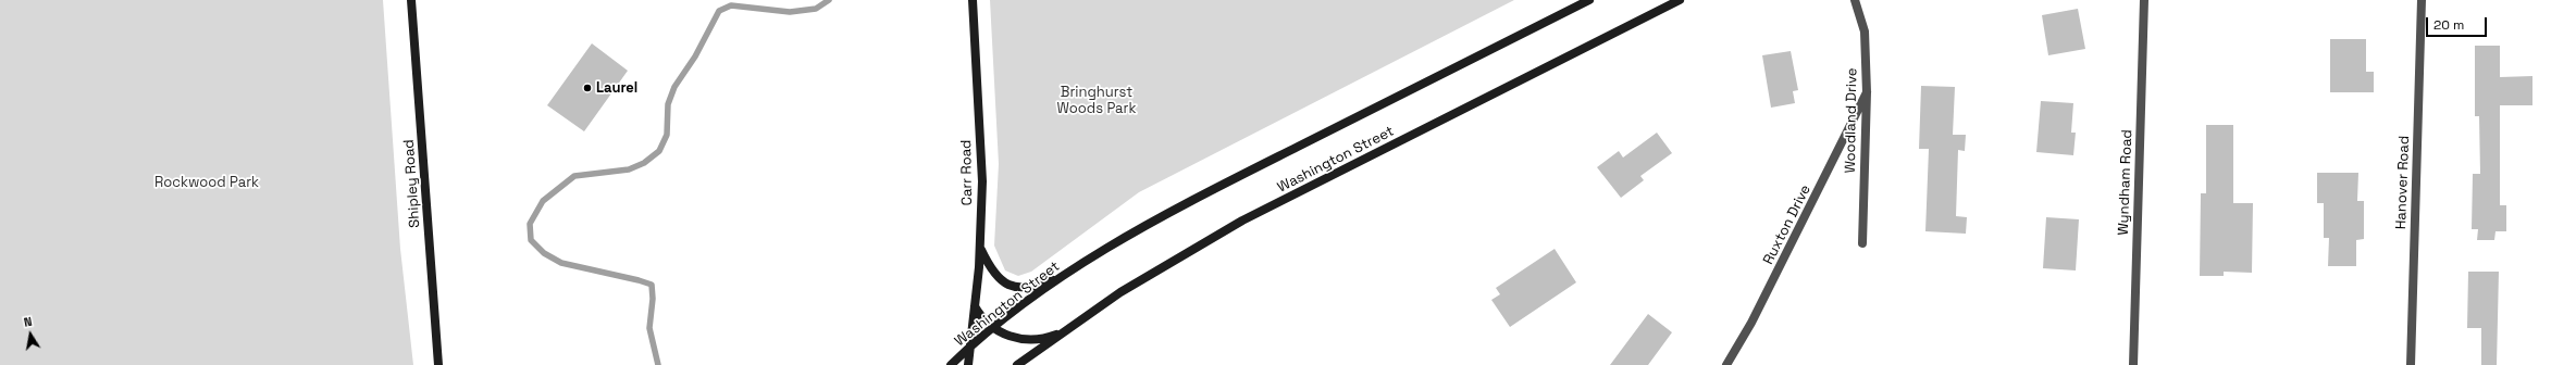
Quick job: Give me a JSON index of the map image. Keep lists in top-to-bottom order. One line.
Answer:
{"streets":{"main road":["Washington Street","Carr Road","Shipley Road"],"street":["Woodland Drive","Wyndham Road","Hanover Road","Ruxton Drive"]},"crossings":[["Woodland Drive","Ruxton Drive"],["Washington Street","Carr Road"]],"parks":["Bringhurst Woods Park","Rockwood Park"],"places":["Laurel"],"scale_bar":"20 m","north":"top"}
